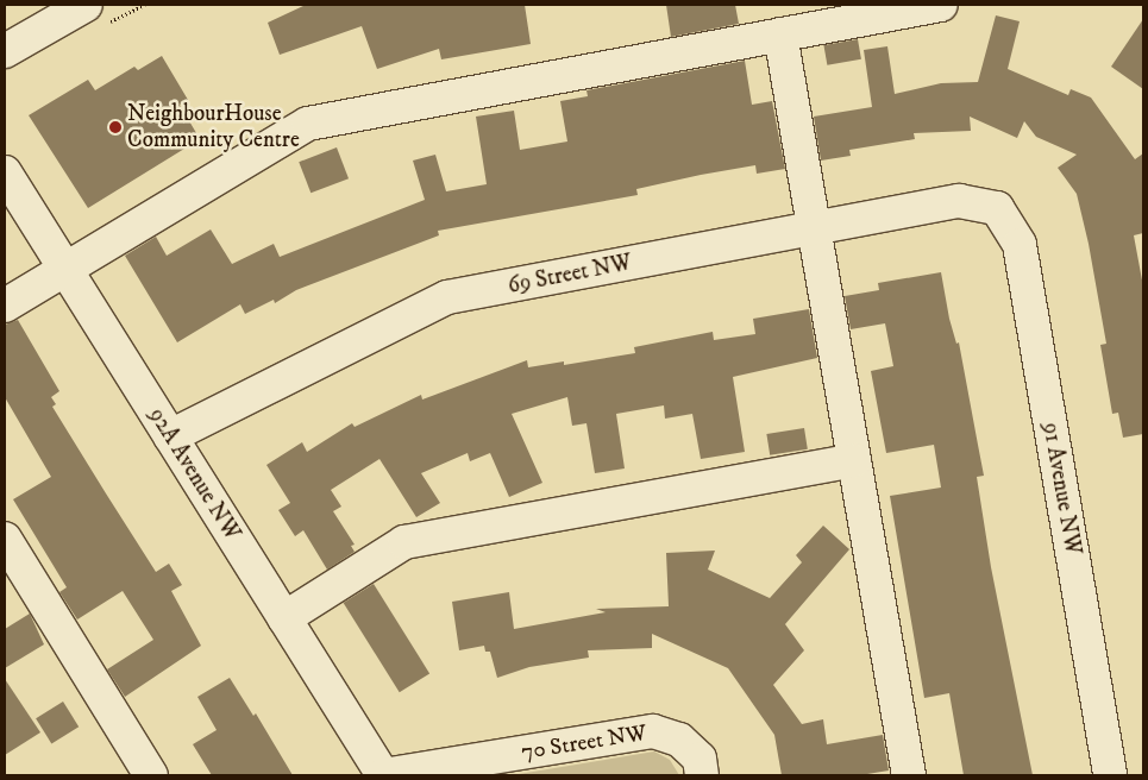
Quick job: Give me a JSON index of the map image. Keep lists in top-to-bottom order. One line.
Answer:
{"streets":{"street":["69 Street NW","92A Avenue NW","91 Avenue NW","70 Street NW"]},"crossings":[["69 Street NW","92A Avenue NW"],["69 Street NW","91 Avenue NW"],["92A Avenue NW","70 Street NW"]],"places":["NeighbourHouse Community Centre"]}
